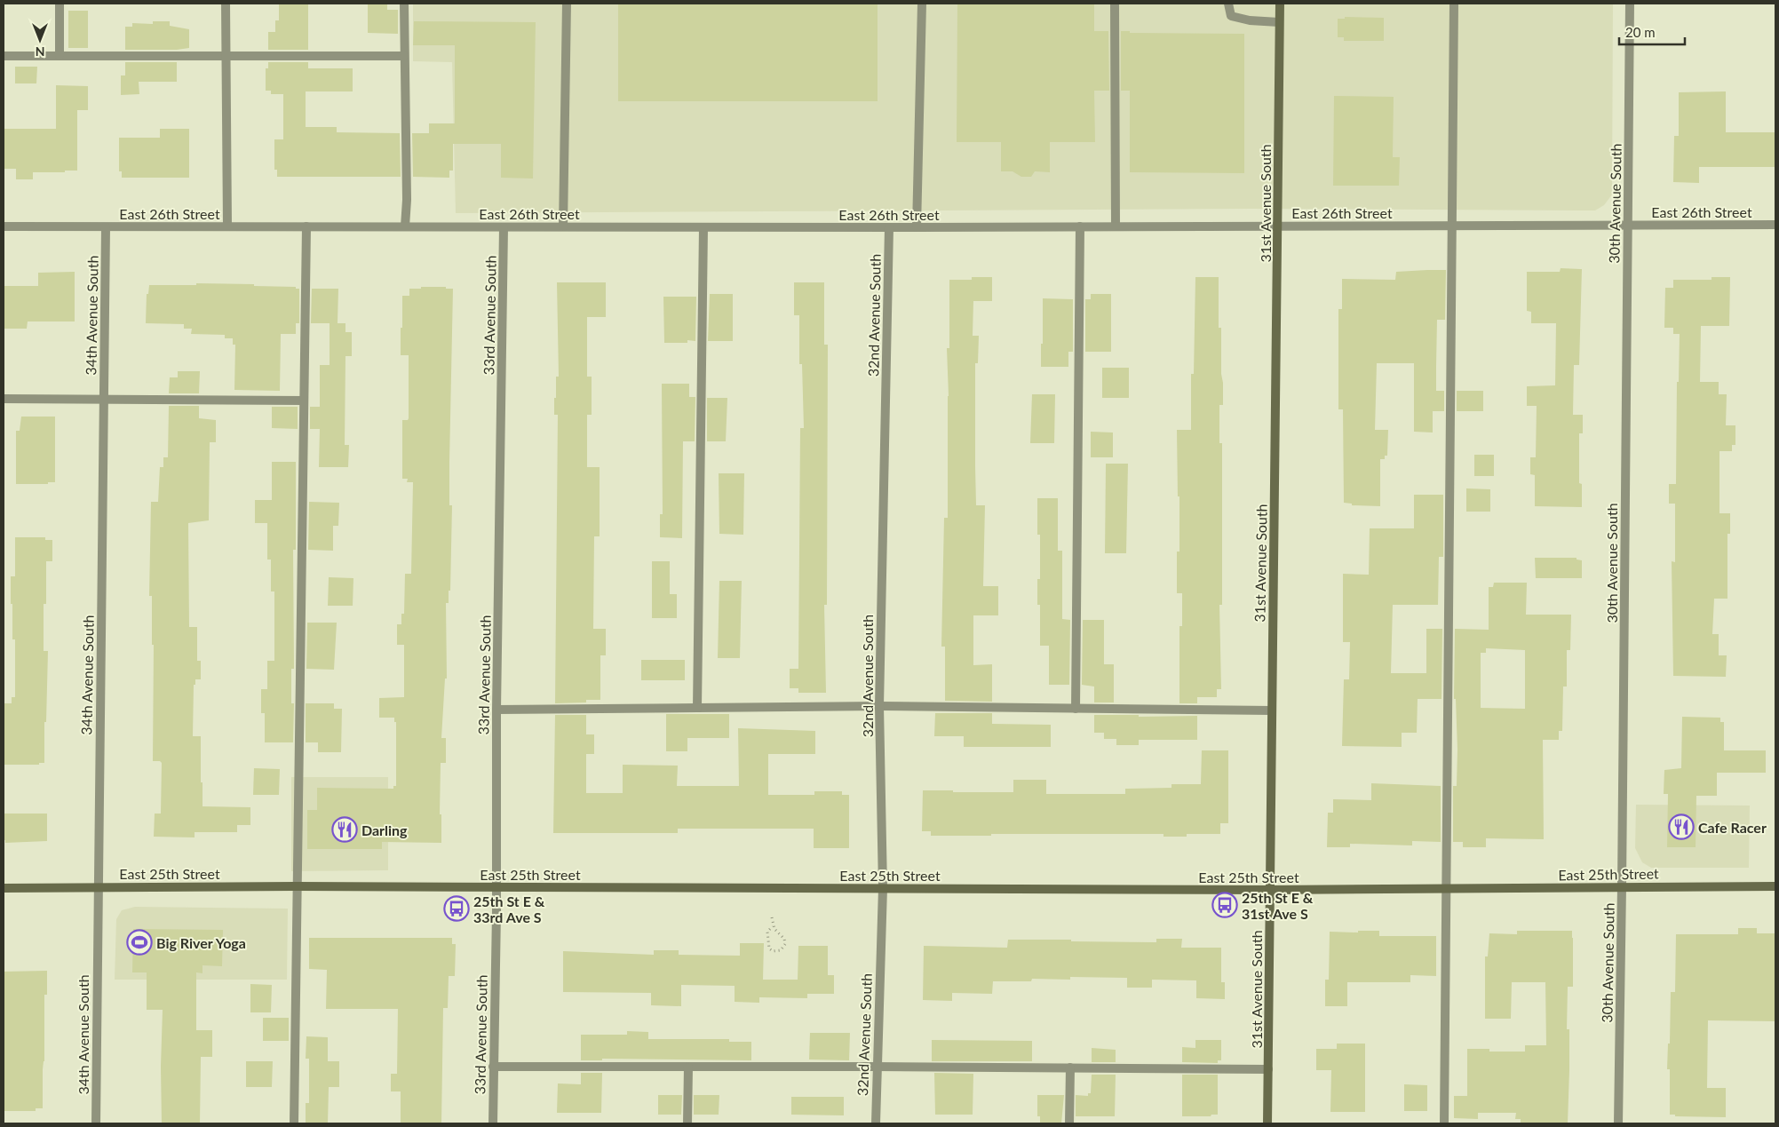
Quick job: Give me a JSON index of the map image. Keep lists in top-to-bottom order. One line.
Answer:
{"streets":{"street":["31st Avenue South","30th Avenue South","East 26th Street","34th Avenue South","33rd Avenue South","32nd Avenue South","East 25th Street"]},"crossings":[["31st Avenue South","East 26th Street"],["31st Avenue South","East 25th Street"],["30th Avenue South","East 26th Street"],["30th Avenue South","East 25th Street"],["East 26th Street","34th Avenue South"],["East 26th Street","33rd Avenue South"],["East 26th Street","32nd Avenue South"],["34th Avenue South","East 25th Street"],["33rd Avenue South","East 25th Street"],["32nd Avenue South","East 25th Street"]],"places":{"restaurant":["Cafe Racer","Darling"],"bus stop":["25th St E & 31st Ave S","25th St E & 33rd Ave S"],"sports":["Big River Yoga"]},"scale_bar":"20 m","north":"bottom"}
